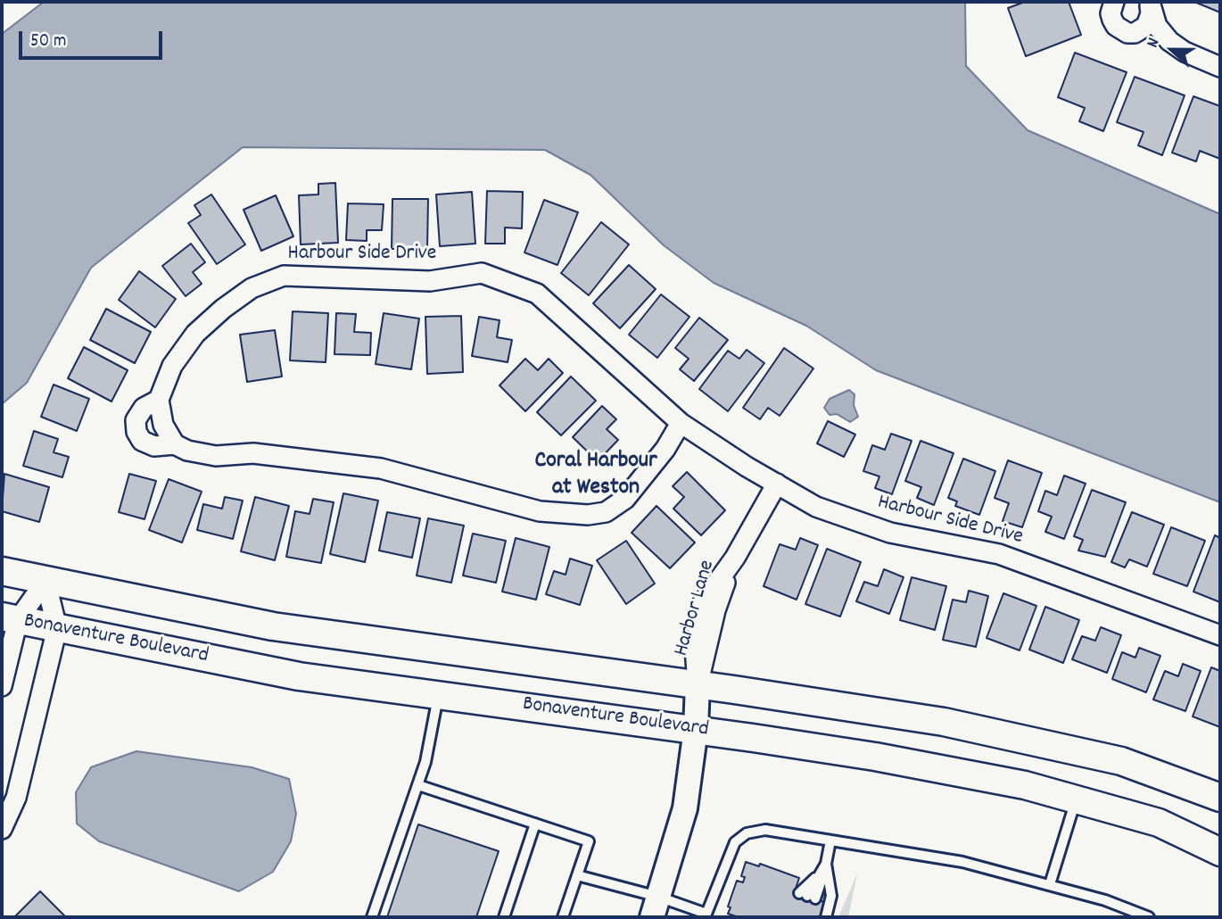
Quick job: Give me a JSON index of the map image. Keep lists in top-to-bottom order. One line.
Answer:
{"streets":{"main road":["Bonaventure Boulevard"],"street":["Harbour Side Drive","Harbor Lane"]},"crossings":[["Harbour Side Drive","Harbor Lane"],["Harbor Lane","Bonaventure Boulevard"]],"districts":["Coral Harbour at Weston"],"scale_bar":"50 m","north":"left"}
